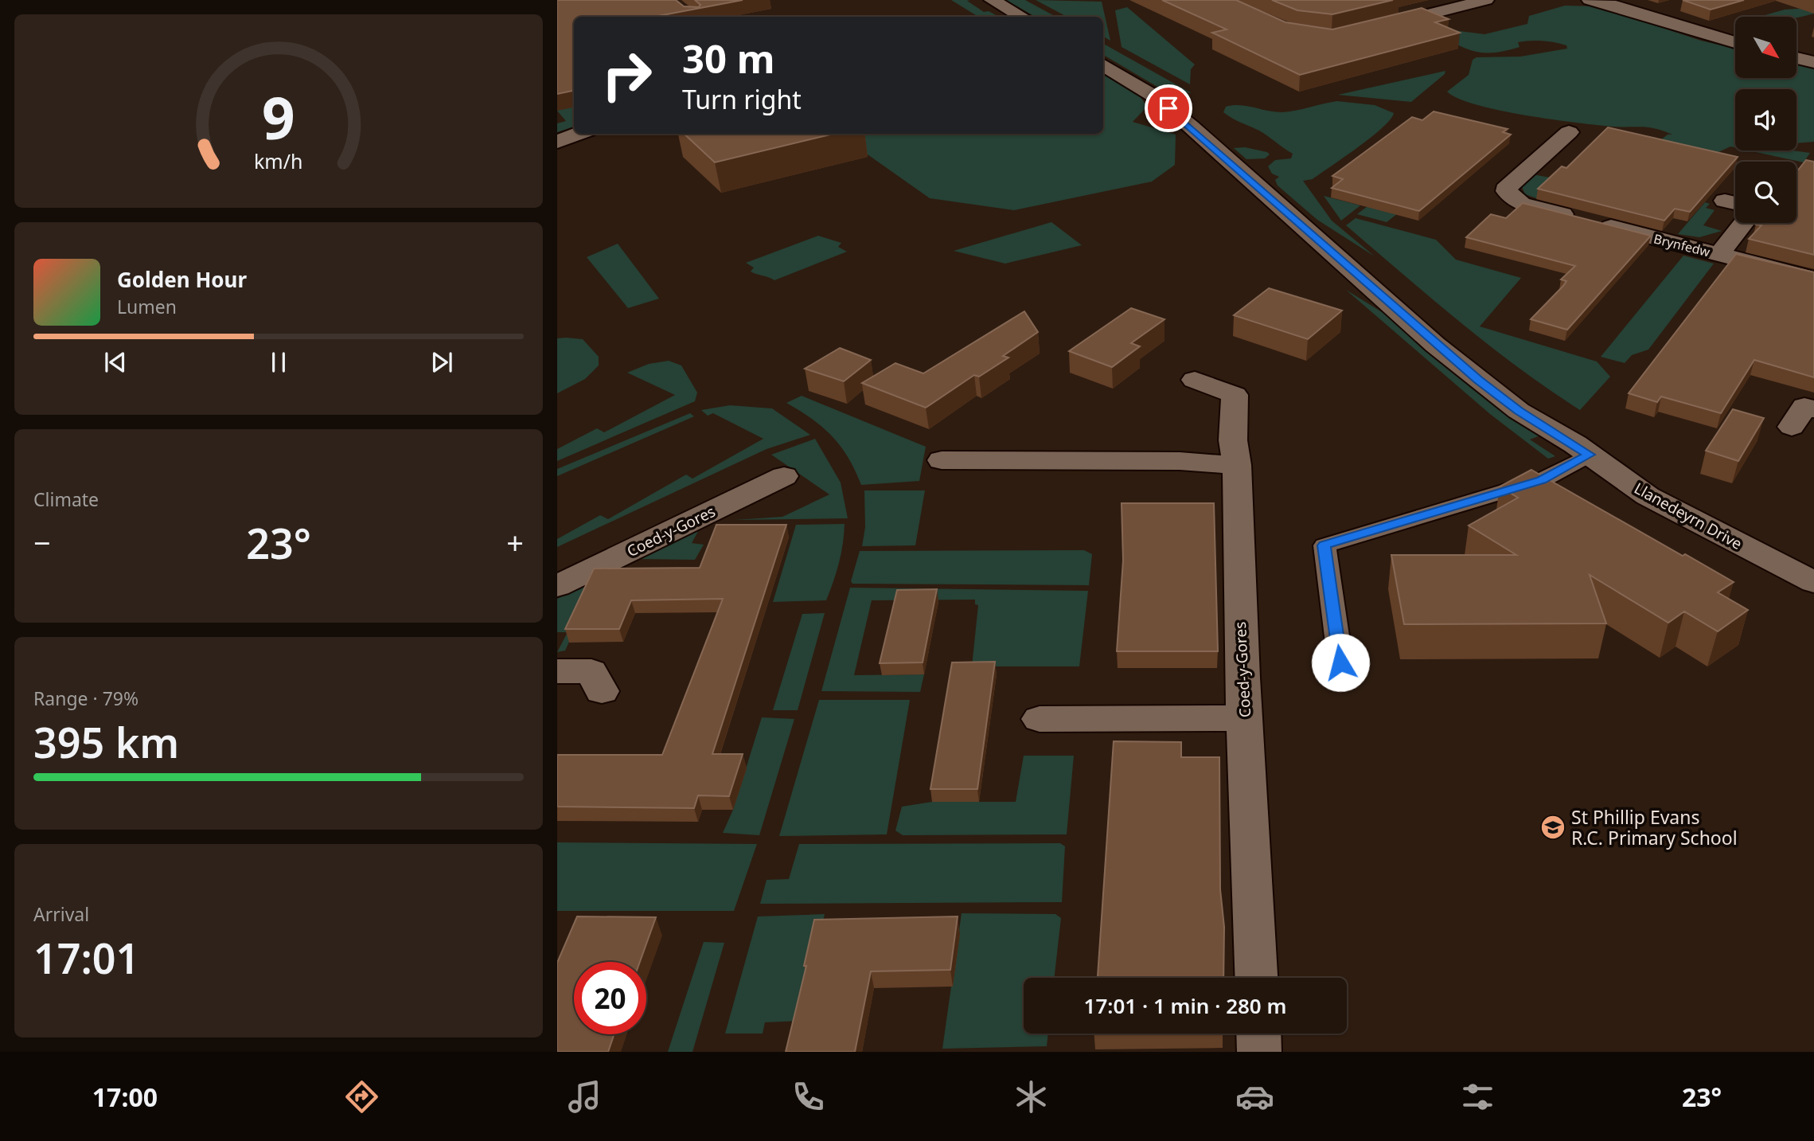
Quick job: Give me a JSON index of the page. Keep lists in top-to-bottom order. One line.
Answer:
{"streets":{"street":["Brynfedw","Llanedeyrn Drive","Coed-y-Gores"]},"places":{"school or university":["St Phillip Evans R.C. Primary School"]},"north":"bottom right","page":{"turn":["30 m","Turn right"],"song":["Golden Hour","Lumen"],"tile":["Climate",["Range · 79%","395 km"],["Arrival","17:01"]],"heat":["−","23°","+"],"limit":"20","trip":"17:01 · 1 min · 280 m","tabs":["17:00","23°"],"gauge":["9","km/h"]}}
